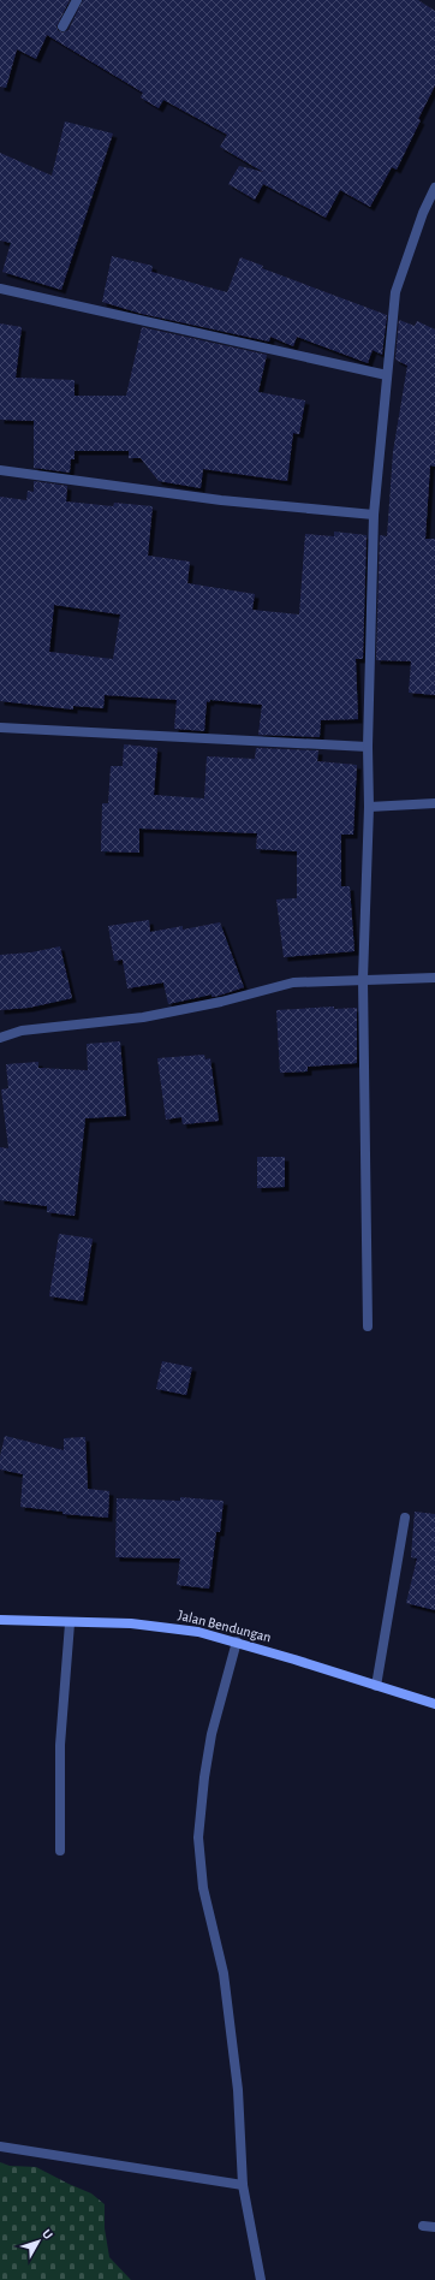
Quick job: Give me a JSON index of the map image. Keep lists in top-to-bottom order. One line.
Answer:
{"streets":{"street":["Jalan Bendungan"]},"north":"top right"}
